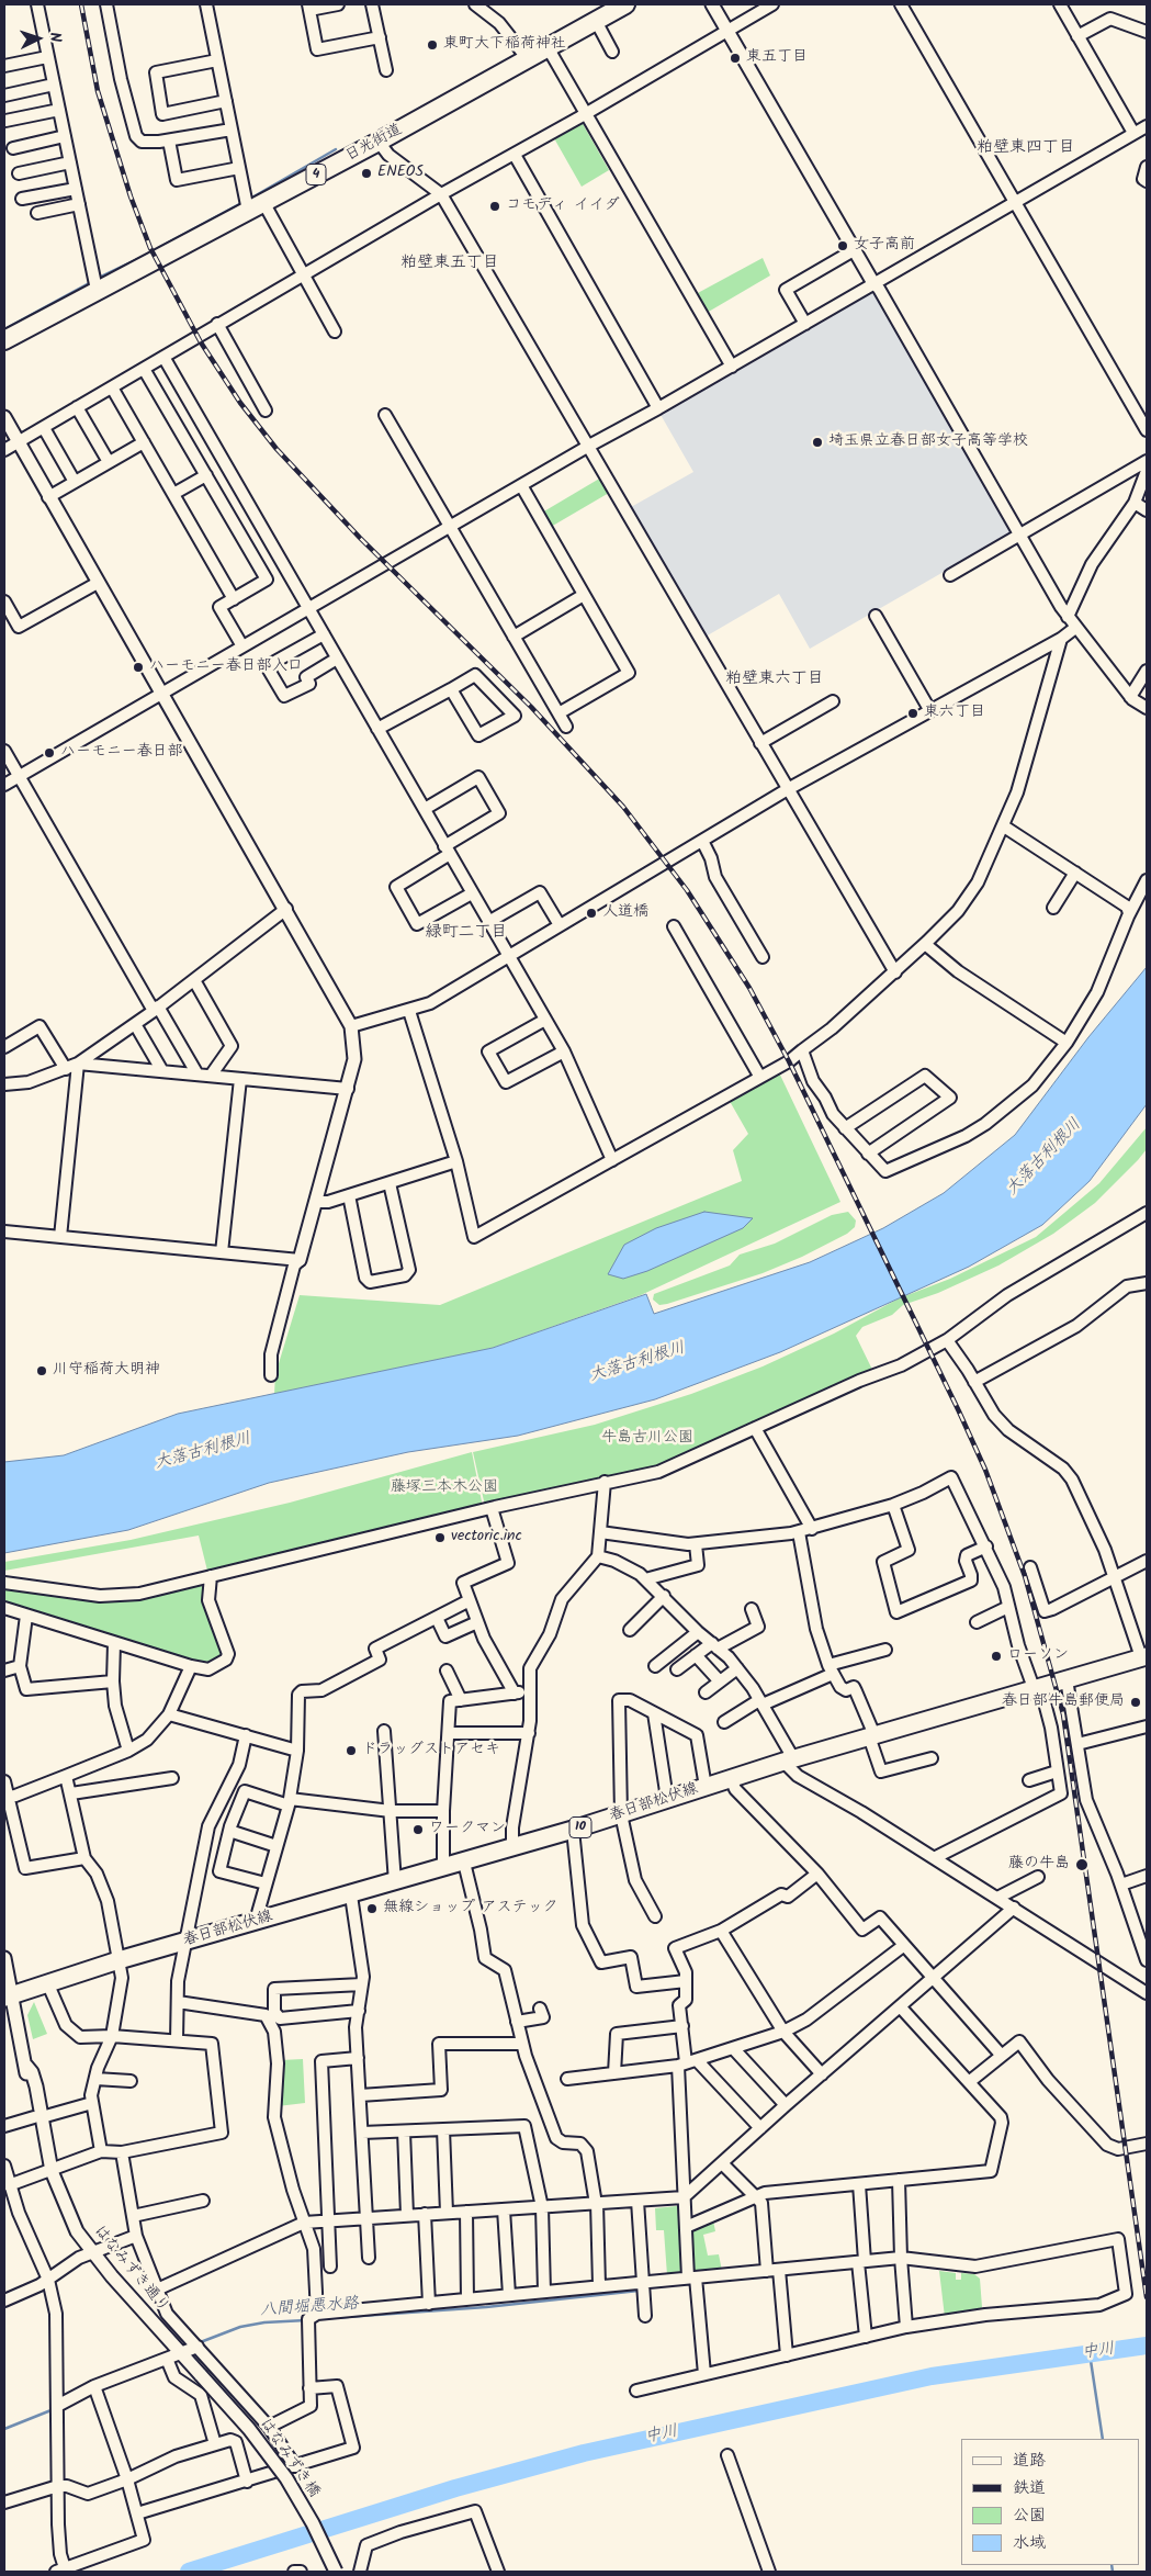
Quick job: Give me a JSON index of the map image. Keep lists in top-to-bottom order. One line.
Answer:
{"streets":{"highway":["日光街道","4"],"main road":["春日部松伏線","10"],"street":["はなみずき通り","はなみずき橋"]},"crossings":[["春日部松伏線","はなみずき通り"],["はなみずき通り","はなみずき橋"]],"districts":["粕壁東四丁目","粕壁東五丁目","粕壁東六丁目","緑町二丁目"],"water":["大落古利根川","八間堀悪水路","中川"],"parks":["牛島古川公園","藤塚三本木公園"],"places":["東町大下稲荷神社","東五丁目","ENEOS","コモディ イイダ","女子高前","埼玉県立春日部女子高等学校","ハーモニー春日部入口","東六丁目","ハーモニー春日部","人道橋","川守稲荷大明神","vectoric.inc","ローソン","春日部牛島郵便局","ドラッグストアセキ","ワークマン","藤の牛島","無線ショップ アステック"],"legend":["道路","鉄道","公園","水域"],"north":"right"}
